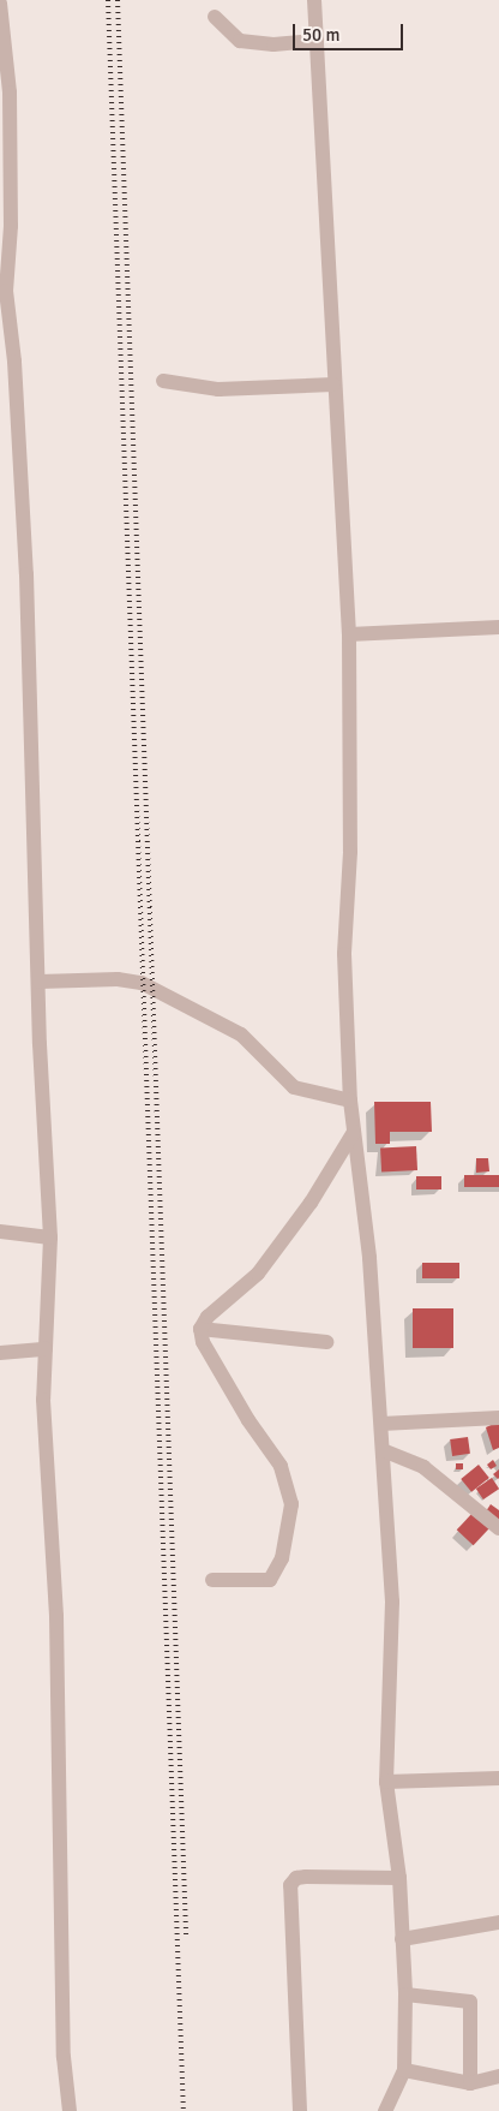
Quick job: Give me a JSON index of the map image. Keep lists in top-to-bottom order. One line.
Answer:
{"scale_bar":"50 m"}
